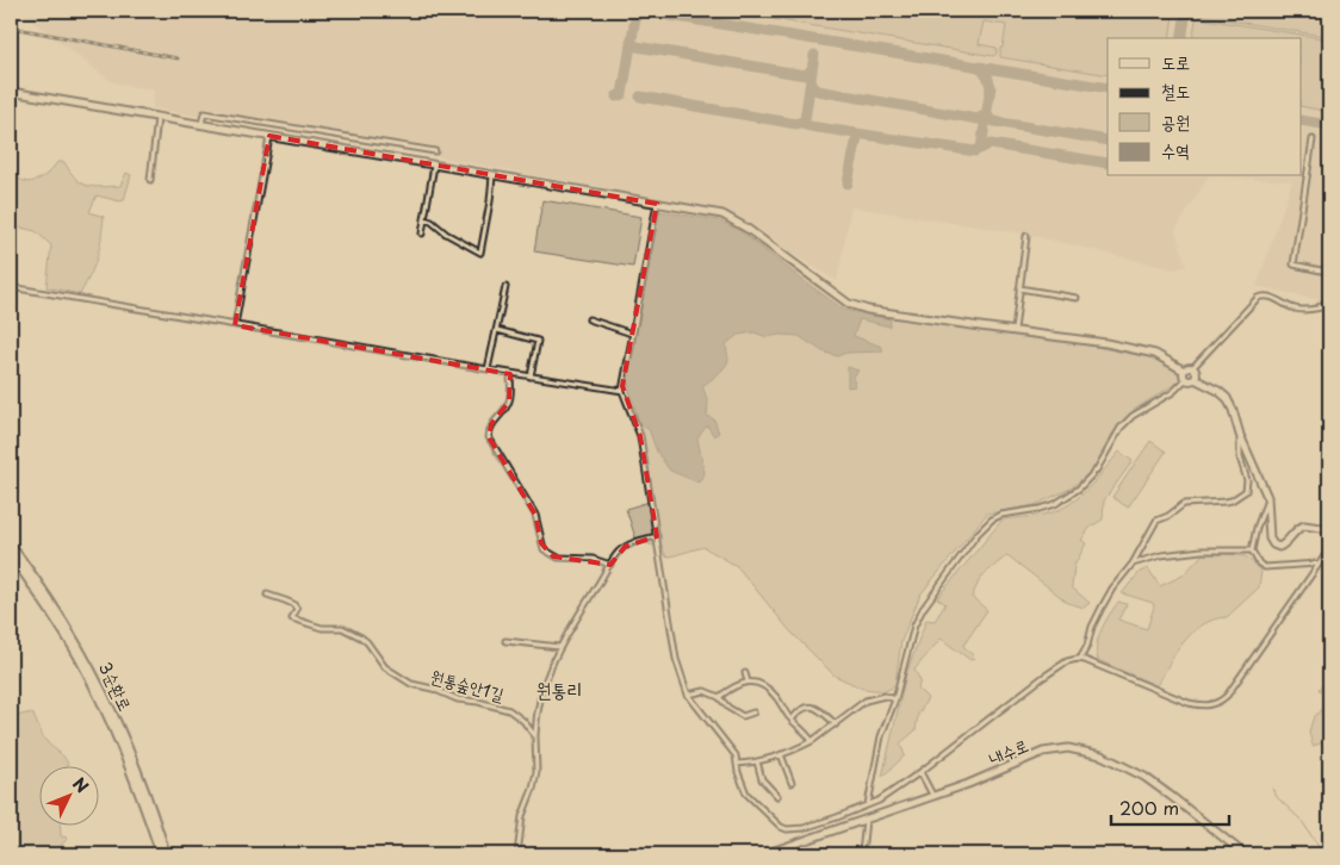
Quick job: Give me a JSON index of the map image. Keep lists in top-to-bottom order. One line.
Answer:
{"streets":{"highway":["3순환로"],"street":["원통숲안1길","내수로"]},"districts":["원통리"],"legend":["도로","철도","공원","수역"],"scale_bar":"200 m","north":"top right"}
